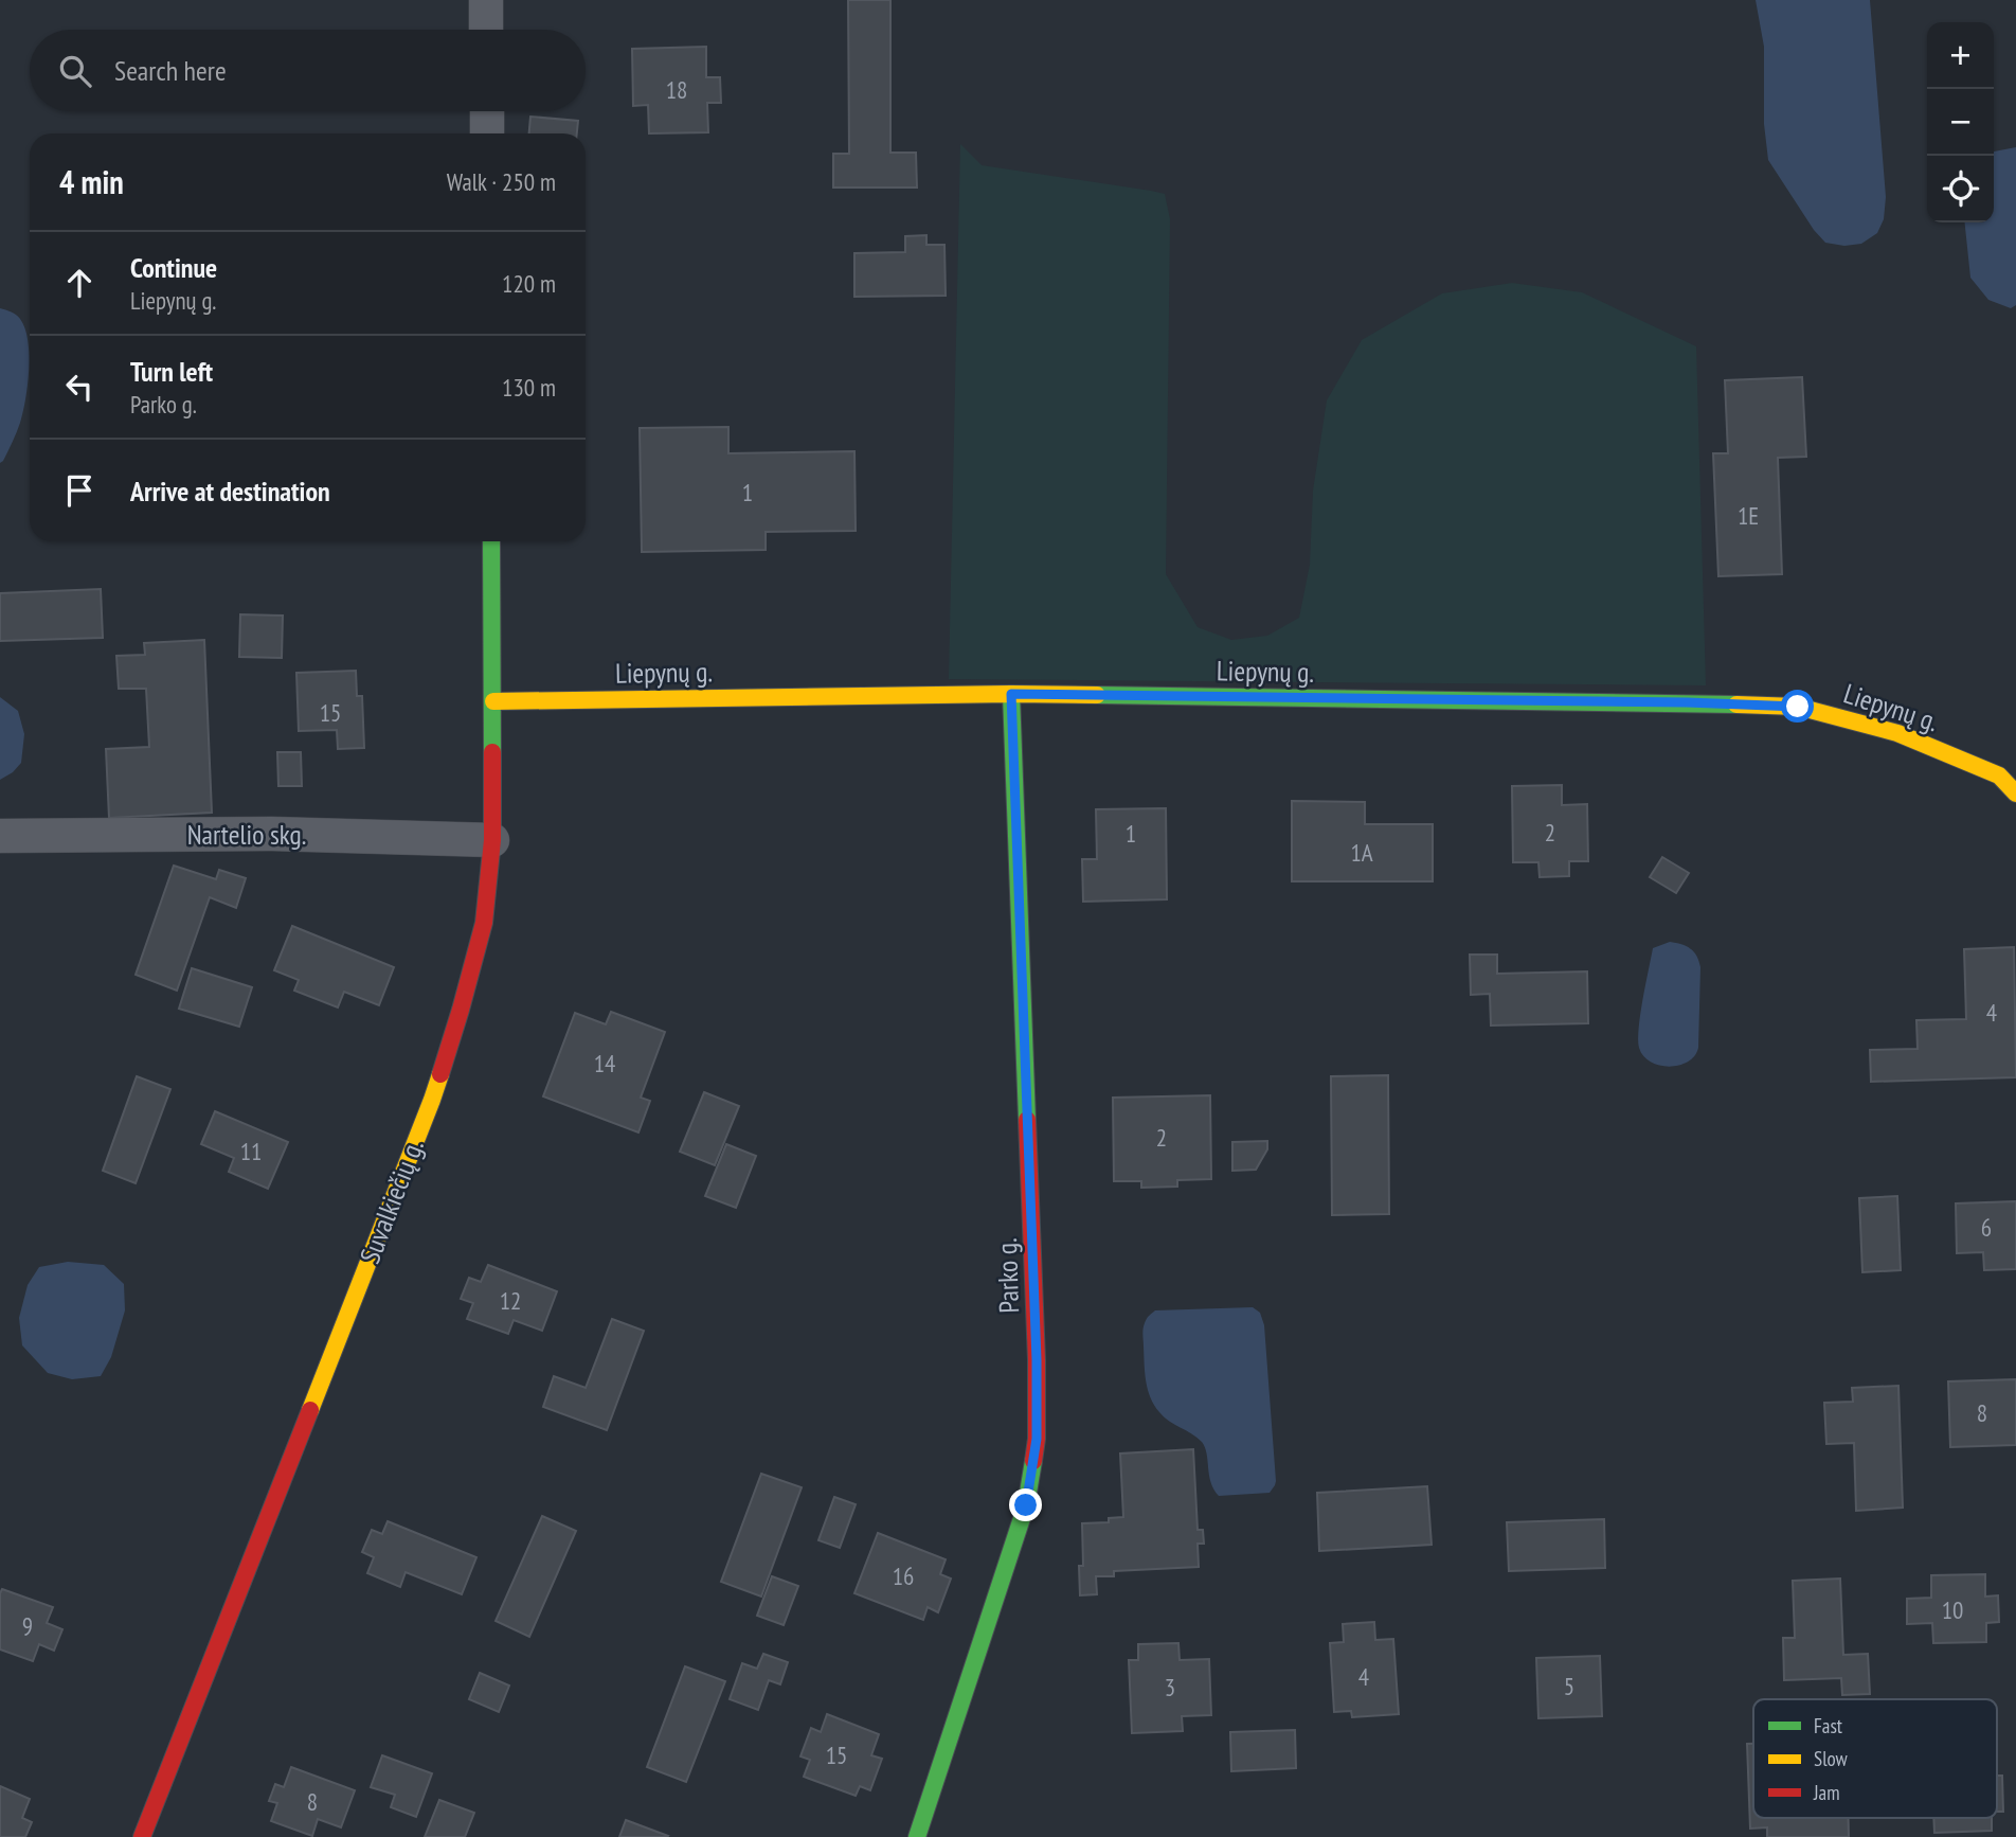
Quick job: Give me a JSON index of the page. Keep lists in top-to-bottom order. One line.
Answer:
{"streets":{"street":["Liepynų g.","Nartelio skg.","Suvalkiečių g.","Parko g."]},"crossings":[["Liepynų g.","Suvalkiečių g."],["Liepynų g.","Parko g."],["Nartelio skg.","Suvalkiečių g."]],"house_numbers":["18","1","1E","15","2","1","1A","4","14","2","11","6","12","8","16","10","9","4","5","3","15","8"],"legend":["Fast","Slow","Jam"],"page":{"map_buttons":["+","−"],"search":"Search here","heading":["4 min","Walk · 250 m"],"list":[["Continue","Liepynų g.","120 m"],["Turn left","Parko g.","130 m"],"Arrive at destination"]}}
